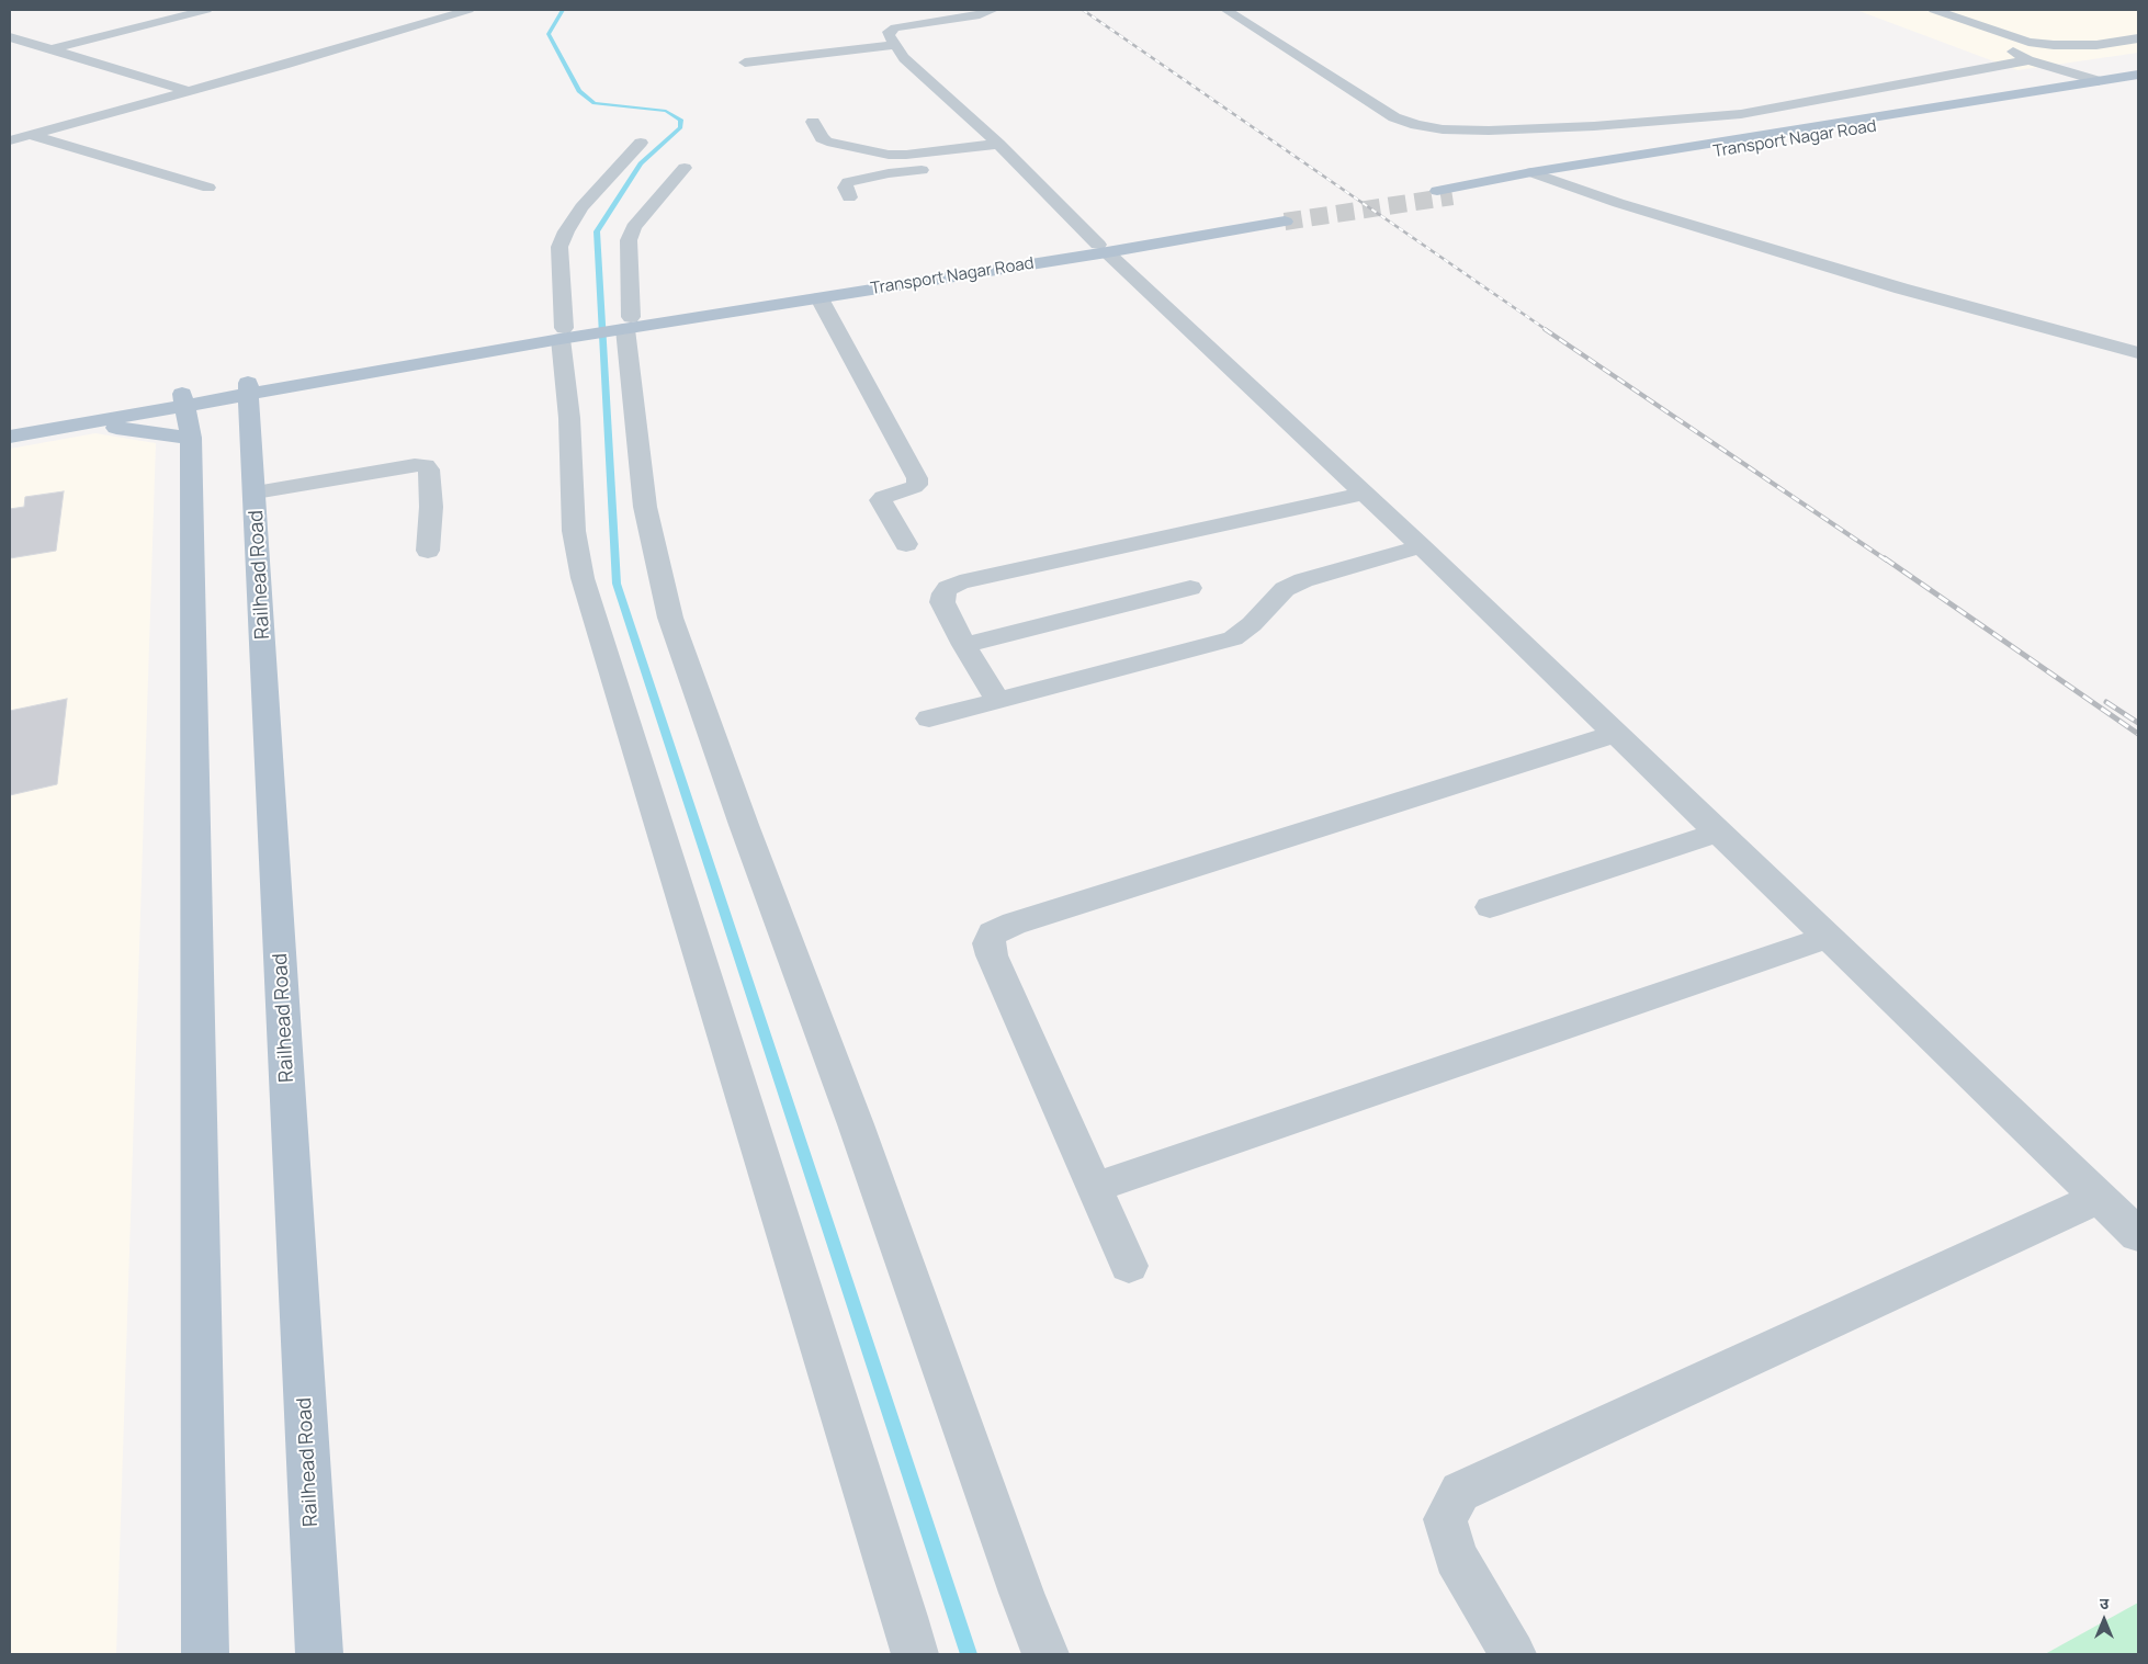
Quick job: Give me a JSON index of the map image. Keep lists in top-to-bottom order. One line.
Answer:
{"streets":{"main road":["Transport Nagar Road","Railhead Road"]},"north":"top"}
